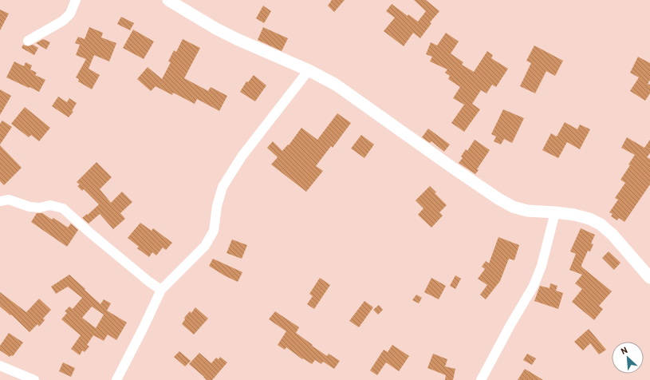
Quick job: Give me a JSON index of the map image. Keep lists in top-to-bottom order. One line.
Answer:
{"north":"top left"}
